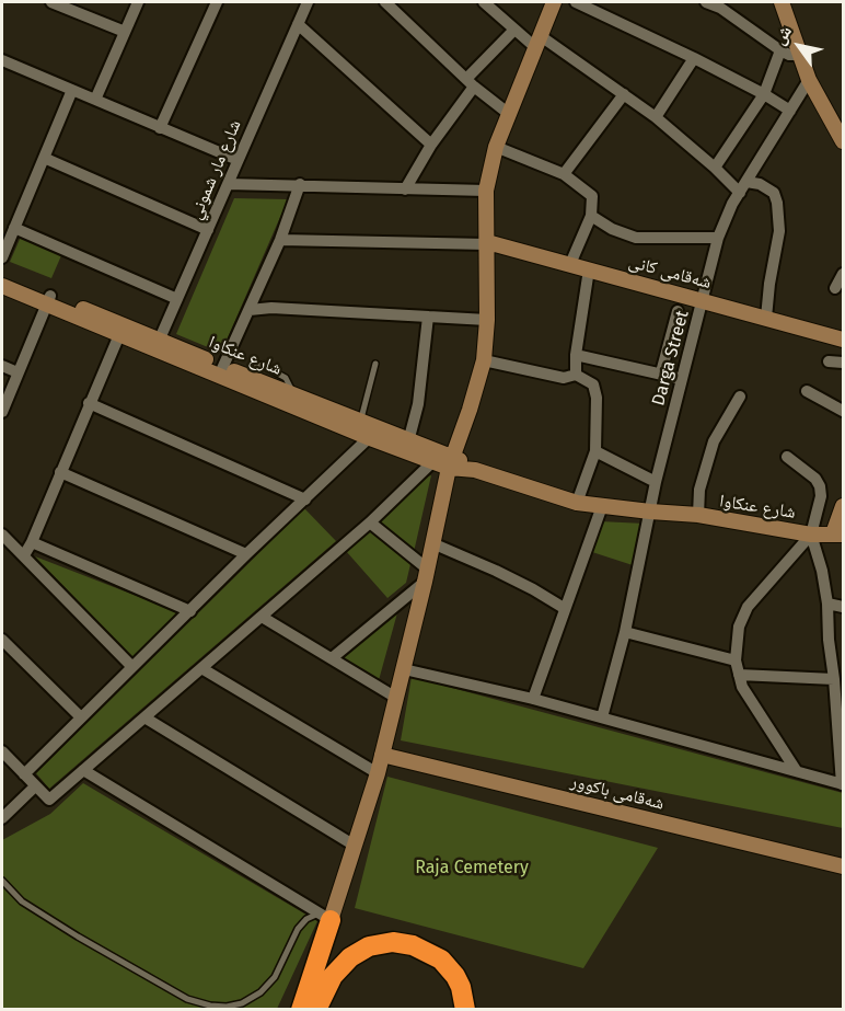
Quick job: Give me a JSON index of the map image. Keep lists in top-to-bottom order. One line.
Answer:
{"streets":{"street":["شارع مار شموني","شەقامی کانی","شارع عنكاوا","Darga Street","شەقامی باکوور"]},"crossings":[["شارع مار شموني","شارع عنكاوا"],["شەقامی کانی","Darga Street"],["شارع عنكاوا","Darga Street"]],"parks":["Raja Cemetery"],"north":"top left"}
